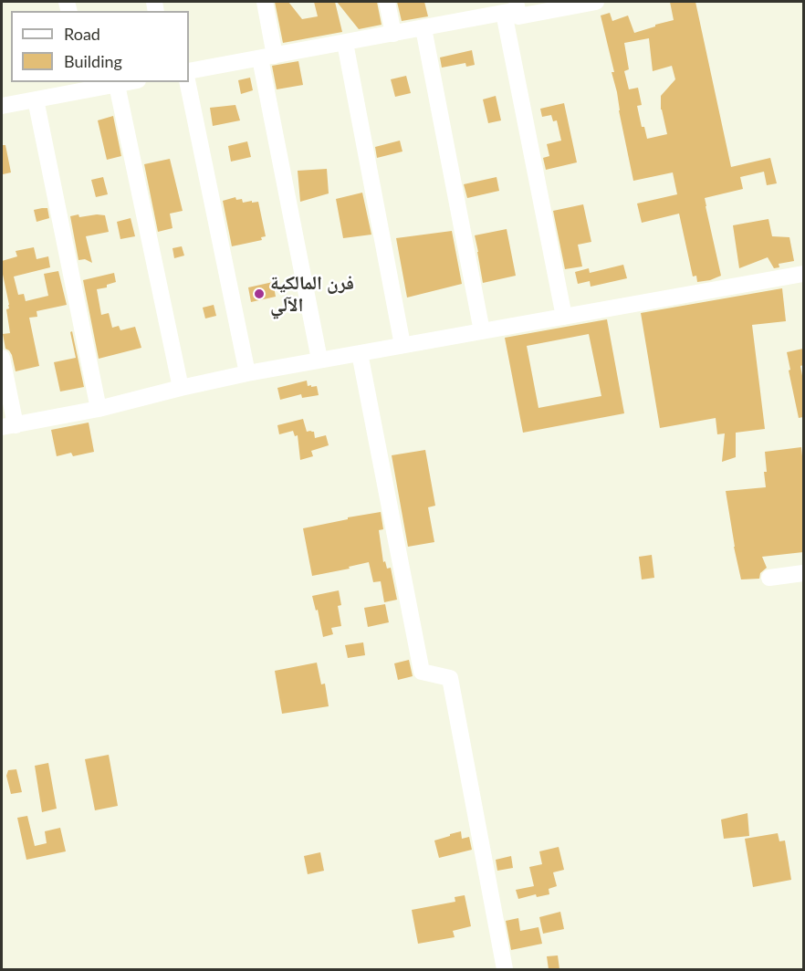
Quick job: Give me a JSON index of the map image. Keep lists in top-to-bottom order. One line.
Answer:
{"places":["فرن المالكية الآلي"],"legend":["Road","Building"]}
